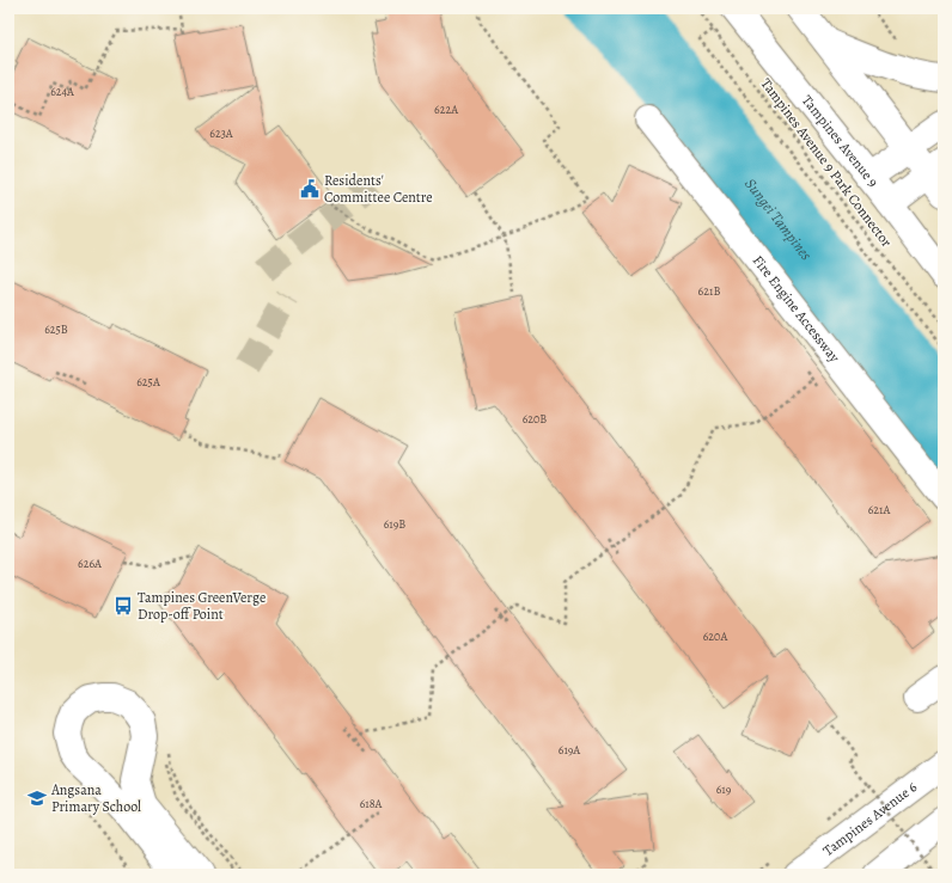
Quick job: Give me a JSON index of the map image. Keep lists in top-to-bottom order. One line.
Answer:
{"streets":{"street":["Tampines Avenue 9","Fire Engine Accessway","Tampines Avenue 6"],"path":["Tampines Avenue 9 Park Connector"]},"water":["Sungei Tampines"],"places":{"public building":["Residents' Committee Centre"],"bus stop":["Tampines GreenVerge Drop-off Point"],"school or university":["Angsana Primary School"]},"house_numbers":["624A","622A","623A","621B","625B","625A","620B","621A","619B","626A","620A","619A","619","618A"]}
